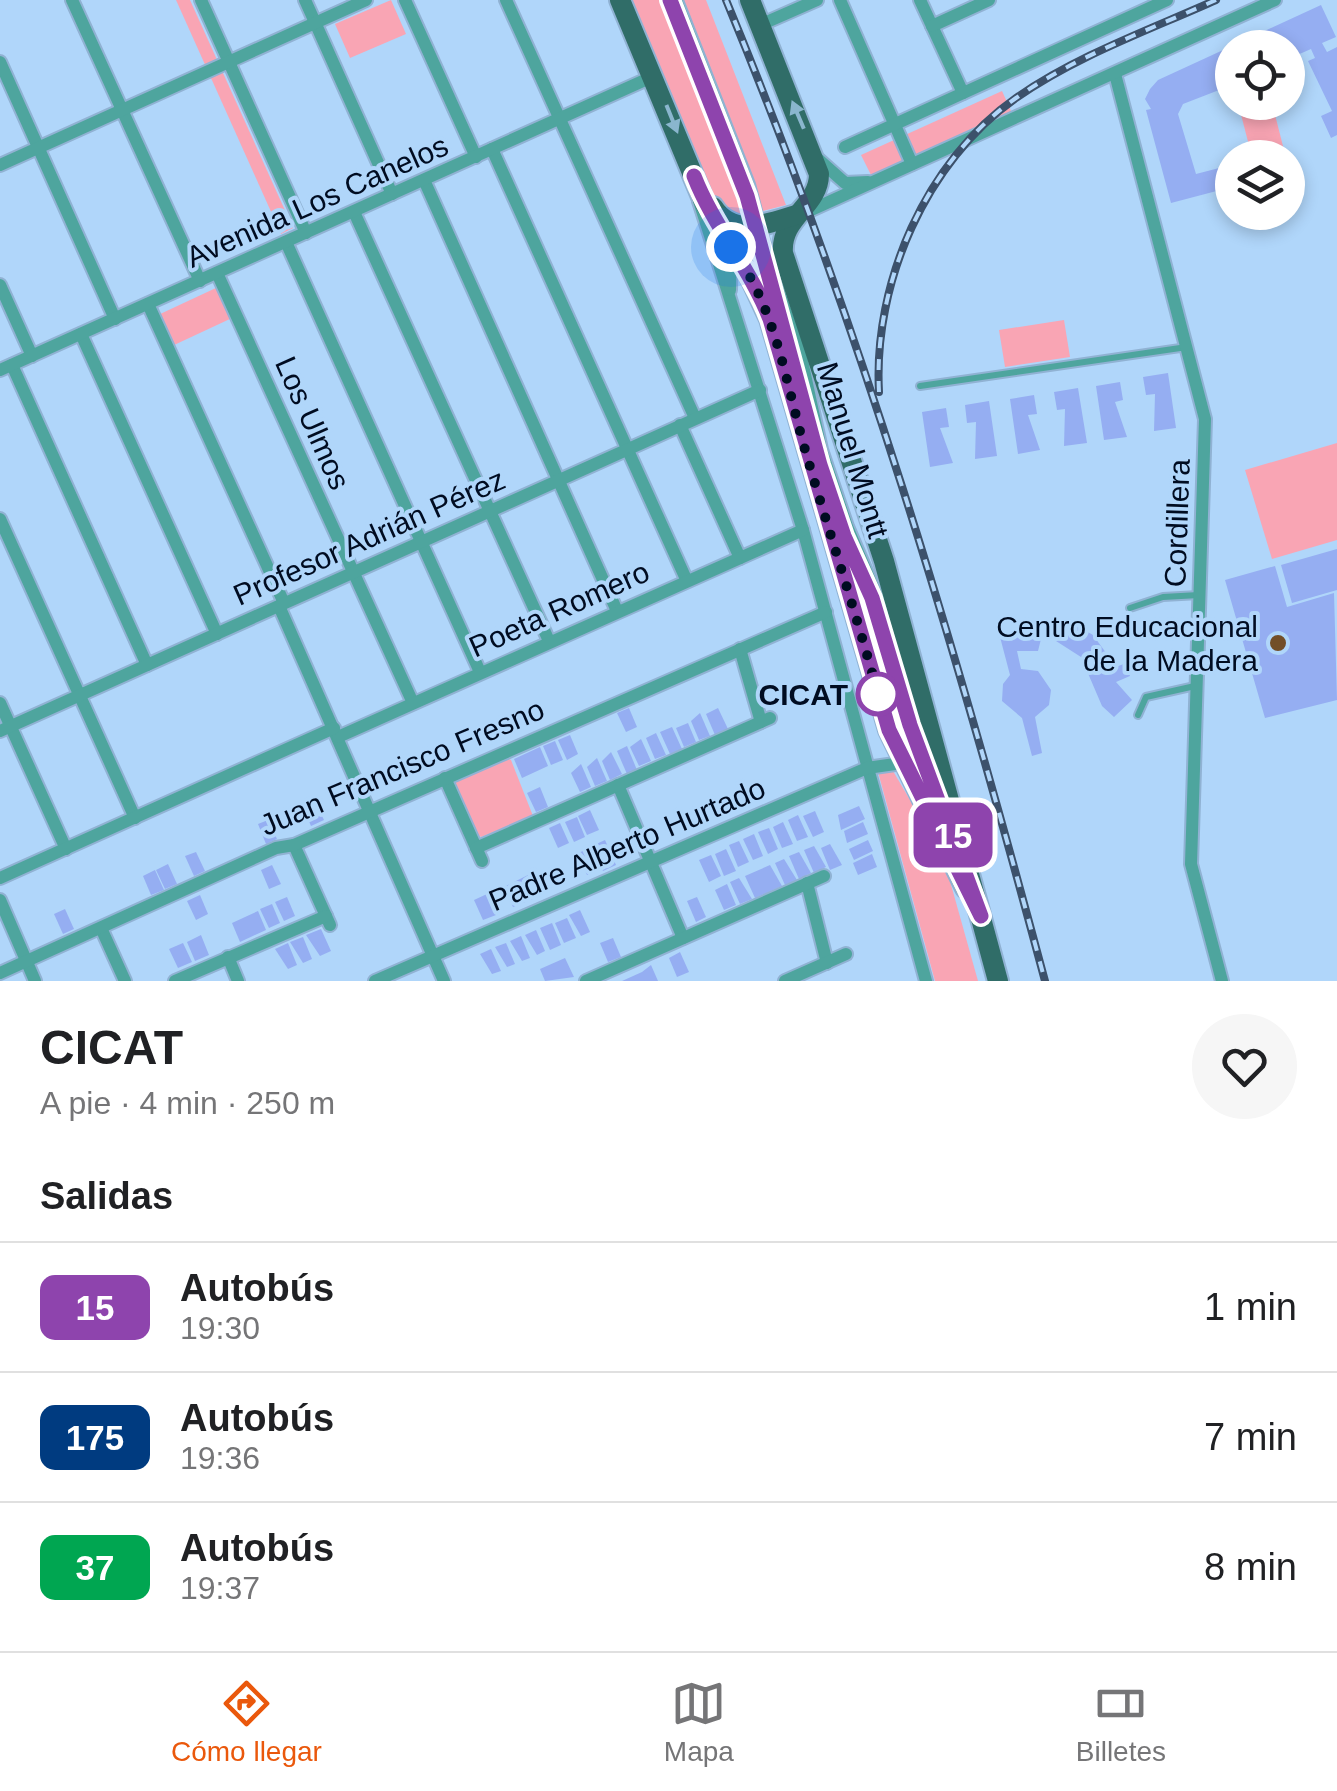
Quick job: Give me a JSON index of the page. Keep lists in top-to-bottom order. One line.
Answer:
{"streets":{"main road":["Manuel Montt"],"street":["Avenida Los Canelos","Los Ulmos","Cordillera","Profesor Adrián Pérez","Poeta Romero","Juan Francisco Fresno","Padre Alberto Hurtado"]},"crossings":[["Avenida Los Canelos","Los Ulmos"],["Los Ulmos","Profesor Adrián Pérez"],["Los Ulmos","Poeta Romero"],["Manuel Montt","Padre Alberto Hurtado"]],"places":["Centro Educacional de la Madera","CICAT"],"lines":["bus line 15"],"page":{"on_map":"15","heading":[["CICAT","A pie · 4 min · 250 m"],"Salidas"],"list":[{"mark":"15","name":"Autobús","note":"19:30","value":"1 min"},{"mark":"175","name":"Autobús","note":"19:36","value":"7 min"},{"mark":"37","name":"Autobús","note":"19:37","value":"8 min"}],"tabs":["Cómo llegar","Mapa","Billetes"]}}
